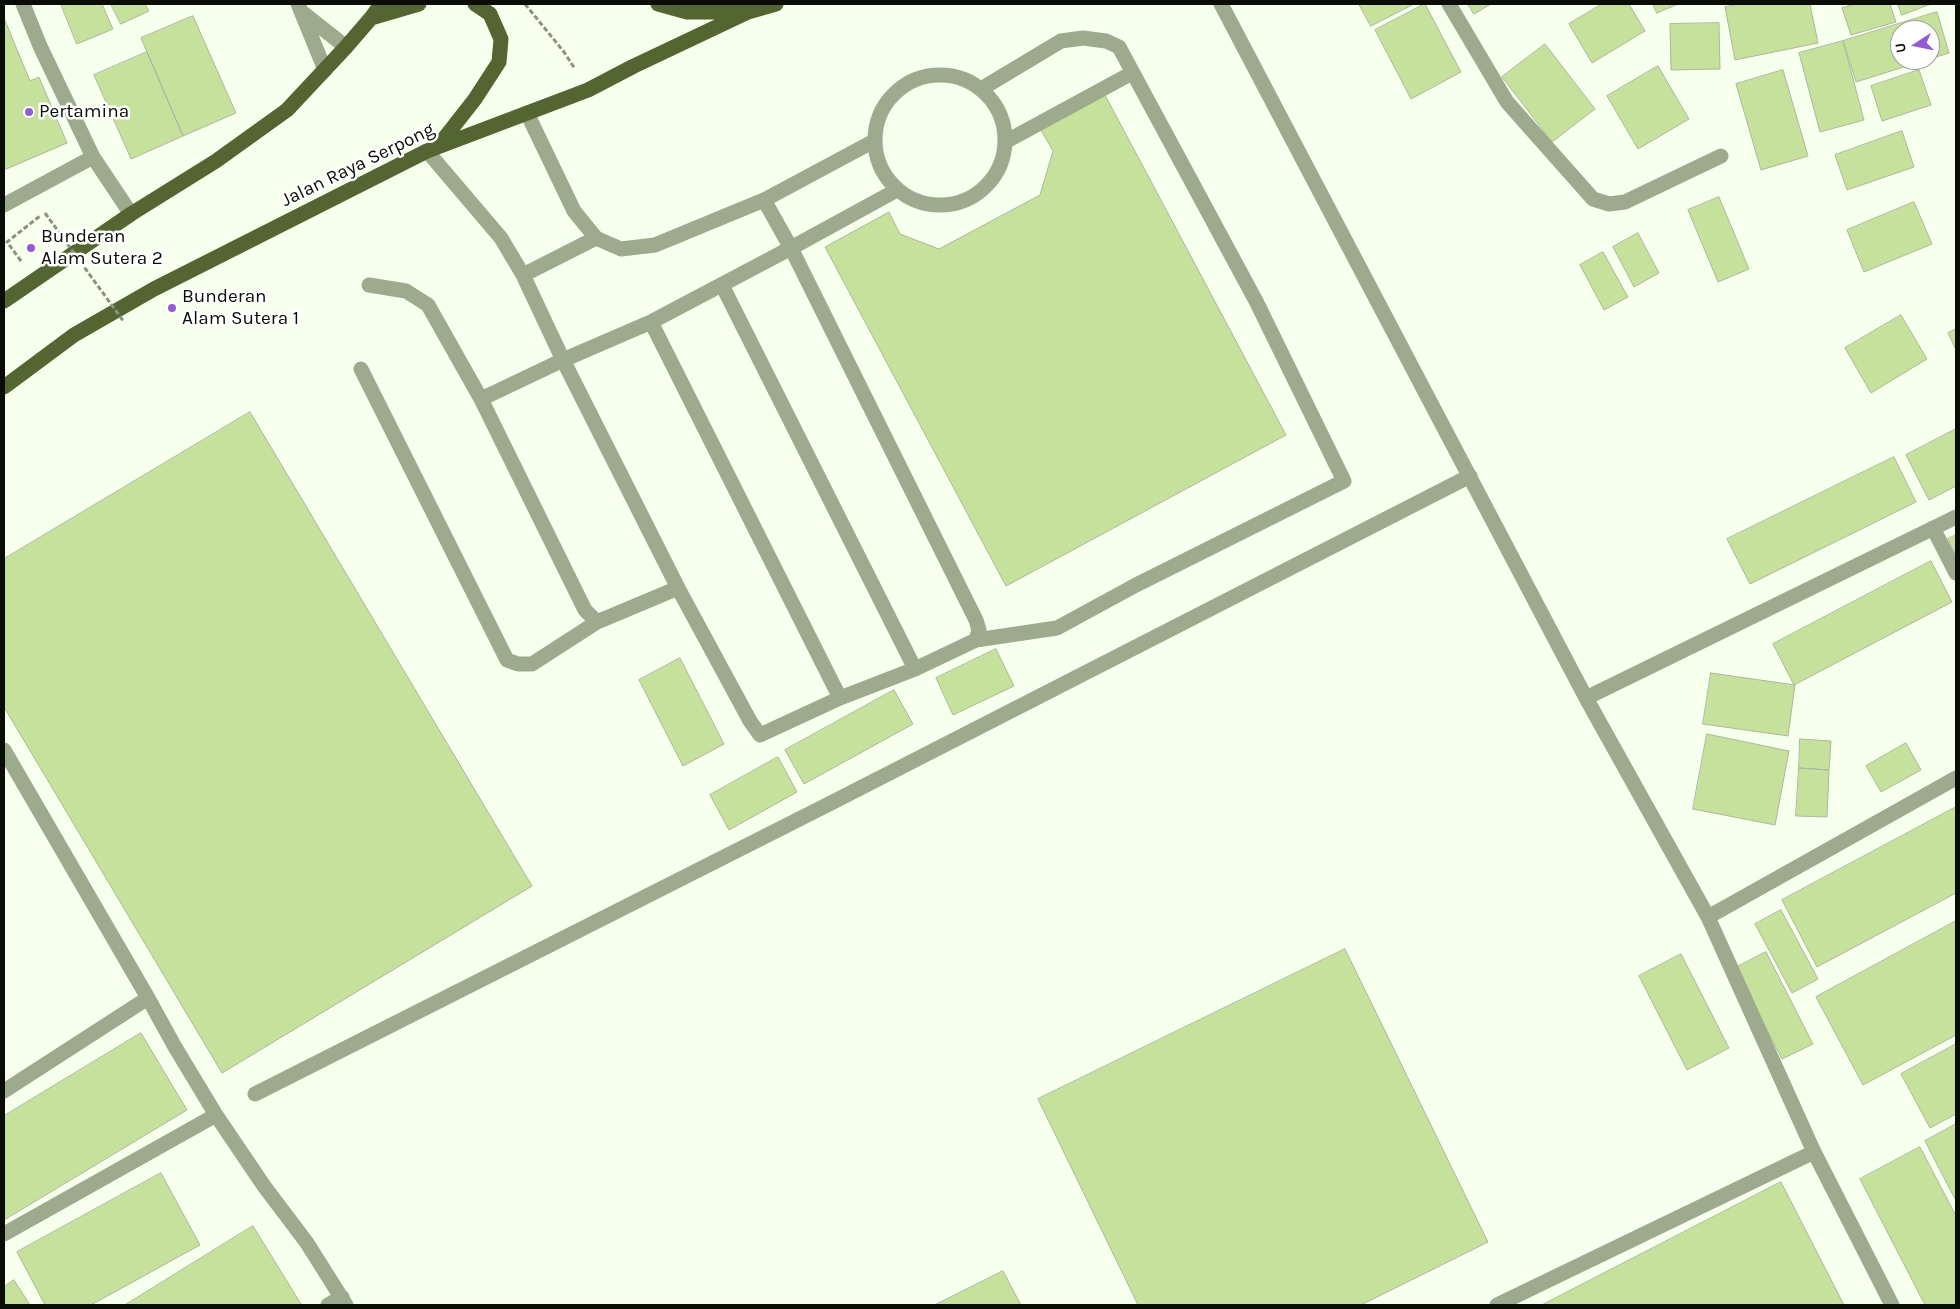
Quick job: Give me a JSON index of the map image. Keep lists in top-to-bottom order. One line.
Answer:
{"streets":{"main road":["Jalan Raya Serpong"]},"places":["Pertamina","Bunderan Alam Sutera 2","Bunderan Alam Sutera 1"],"north":"left"}
